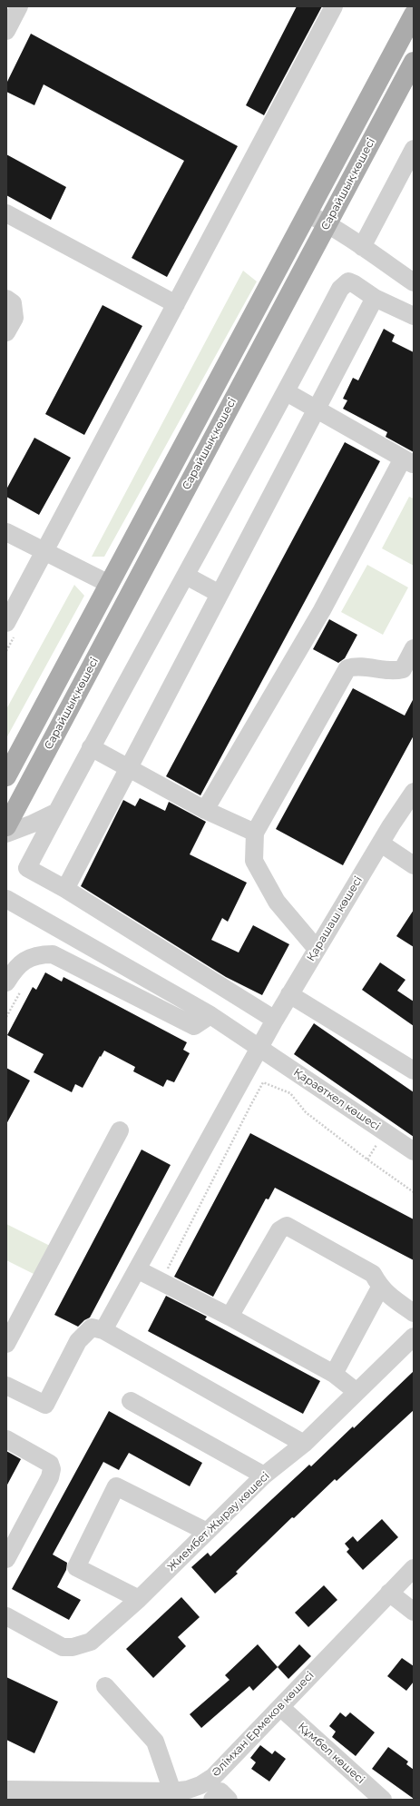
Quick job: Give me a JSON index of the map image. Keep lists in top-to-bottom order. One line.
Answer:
{"streets":{"main road":["Сарайшық көшесі"],"street":["Қарашаш көшесі","Қараөткел көшесі","Жиембет Жырау көшесі","Әлімхан Ермеков көшесі","Құмбел көшесі"]},"crossings":[["Қарашаш көшесі","Қараөткел көшесі"],["Әлімхан Ермеков көшесі","Құмбел көшесі"]]}
